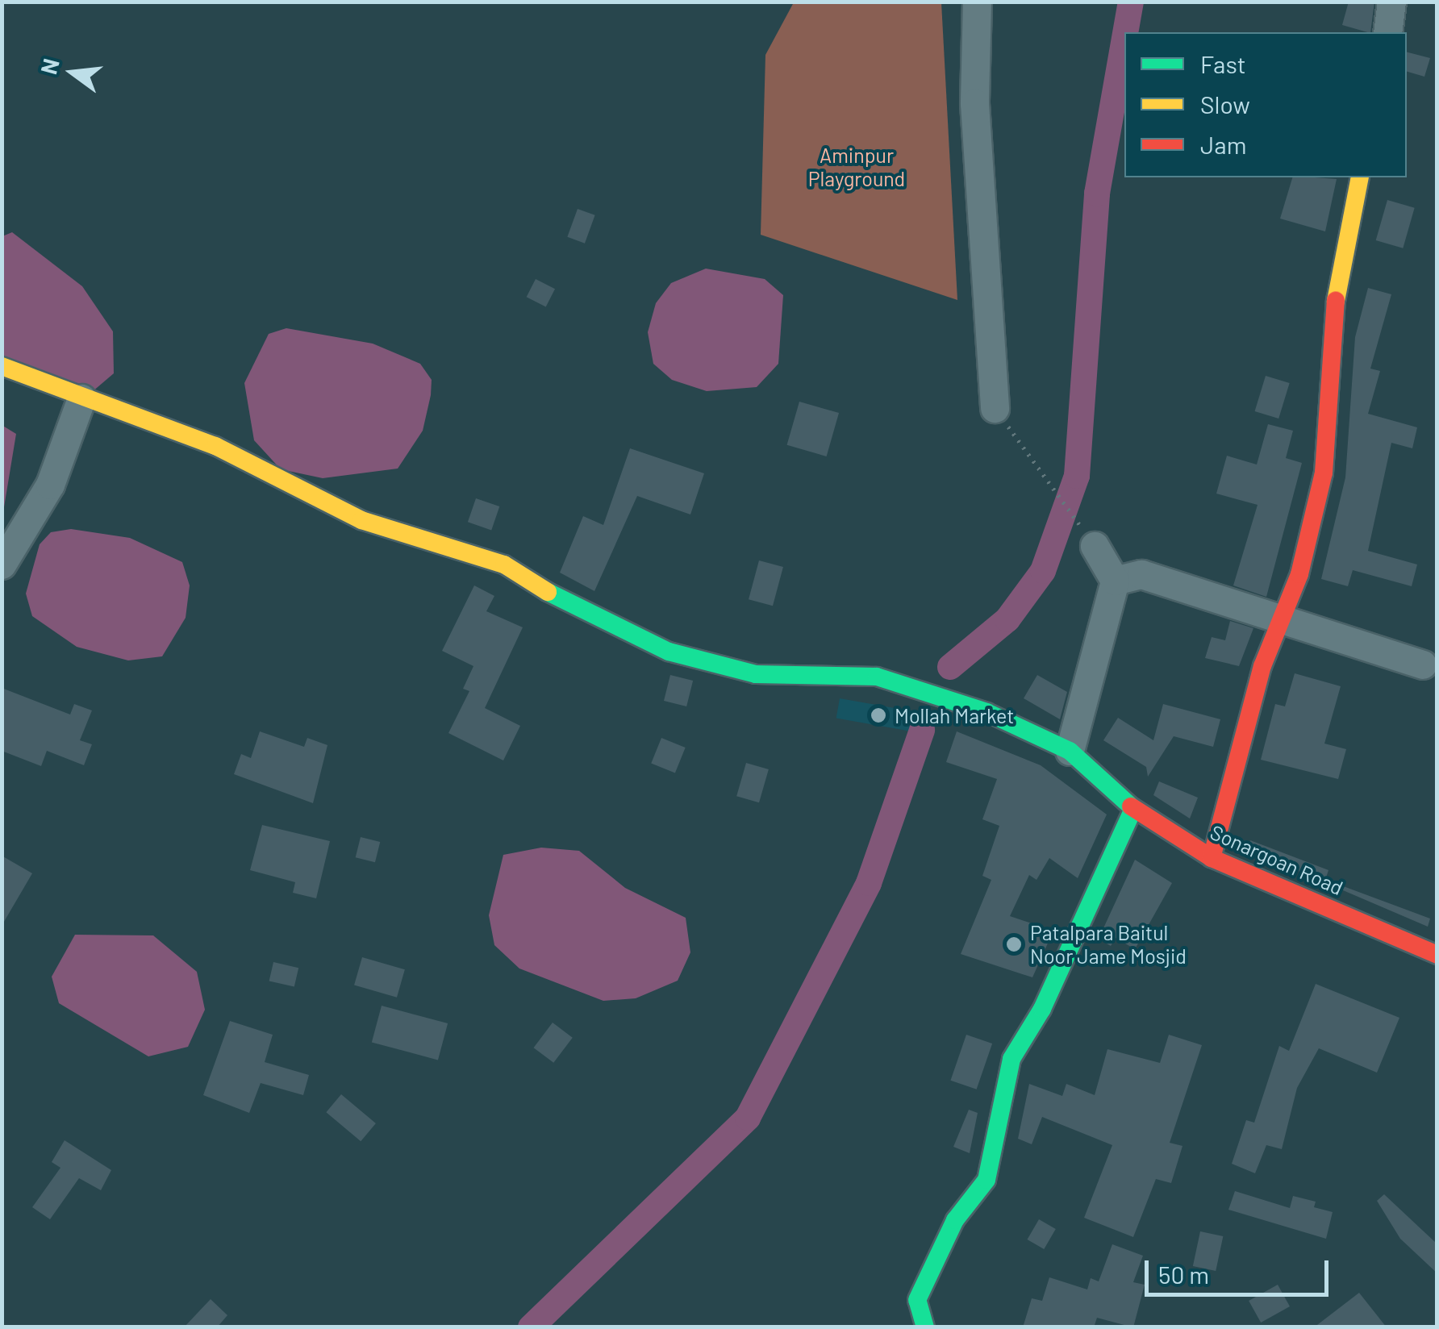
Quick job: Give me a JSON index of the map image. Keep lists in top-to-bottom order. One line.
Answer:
{"streets":{"street":["Sonargoan Road"]},"parks":["Aminpur Playground"],"places":["Mollah Market","Patalpara Baitul Noor Jame Mosjid"],"legend":["Fast","Slow","Jam"],"scale_bar":"50 m","north":"left"}
